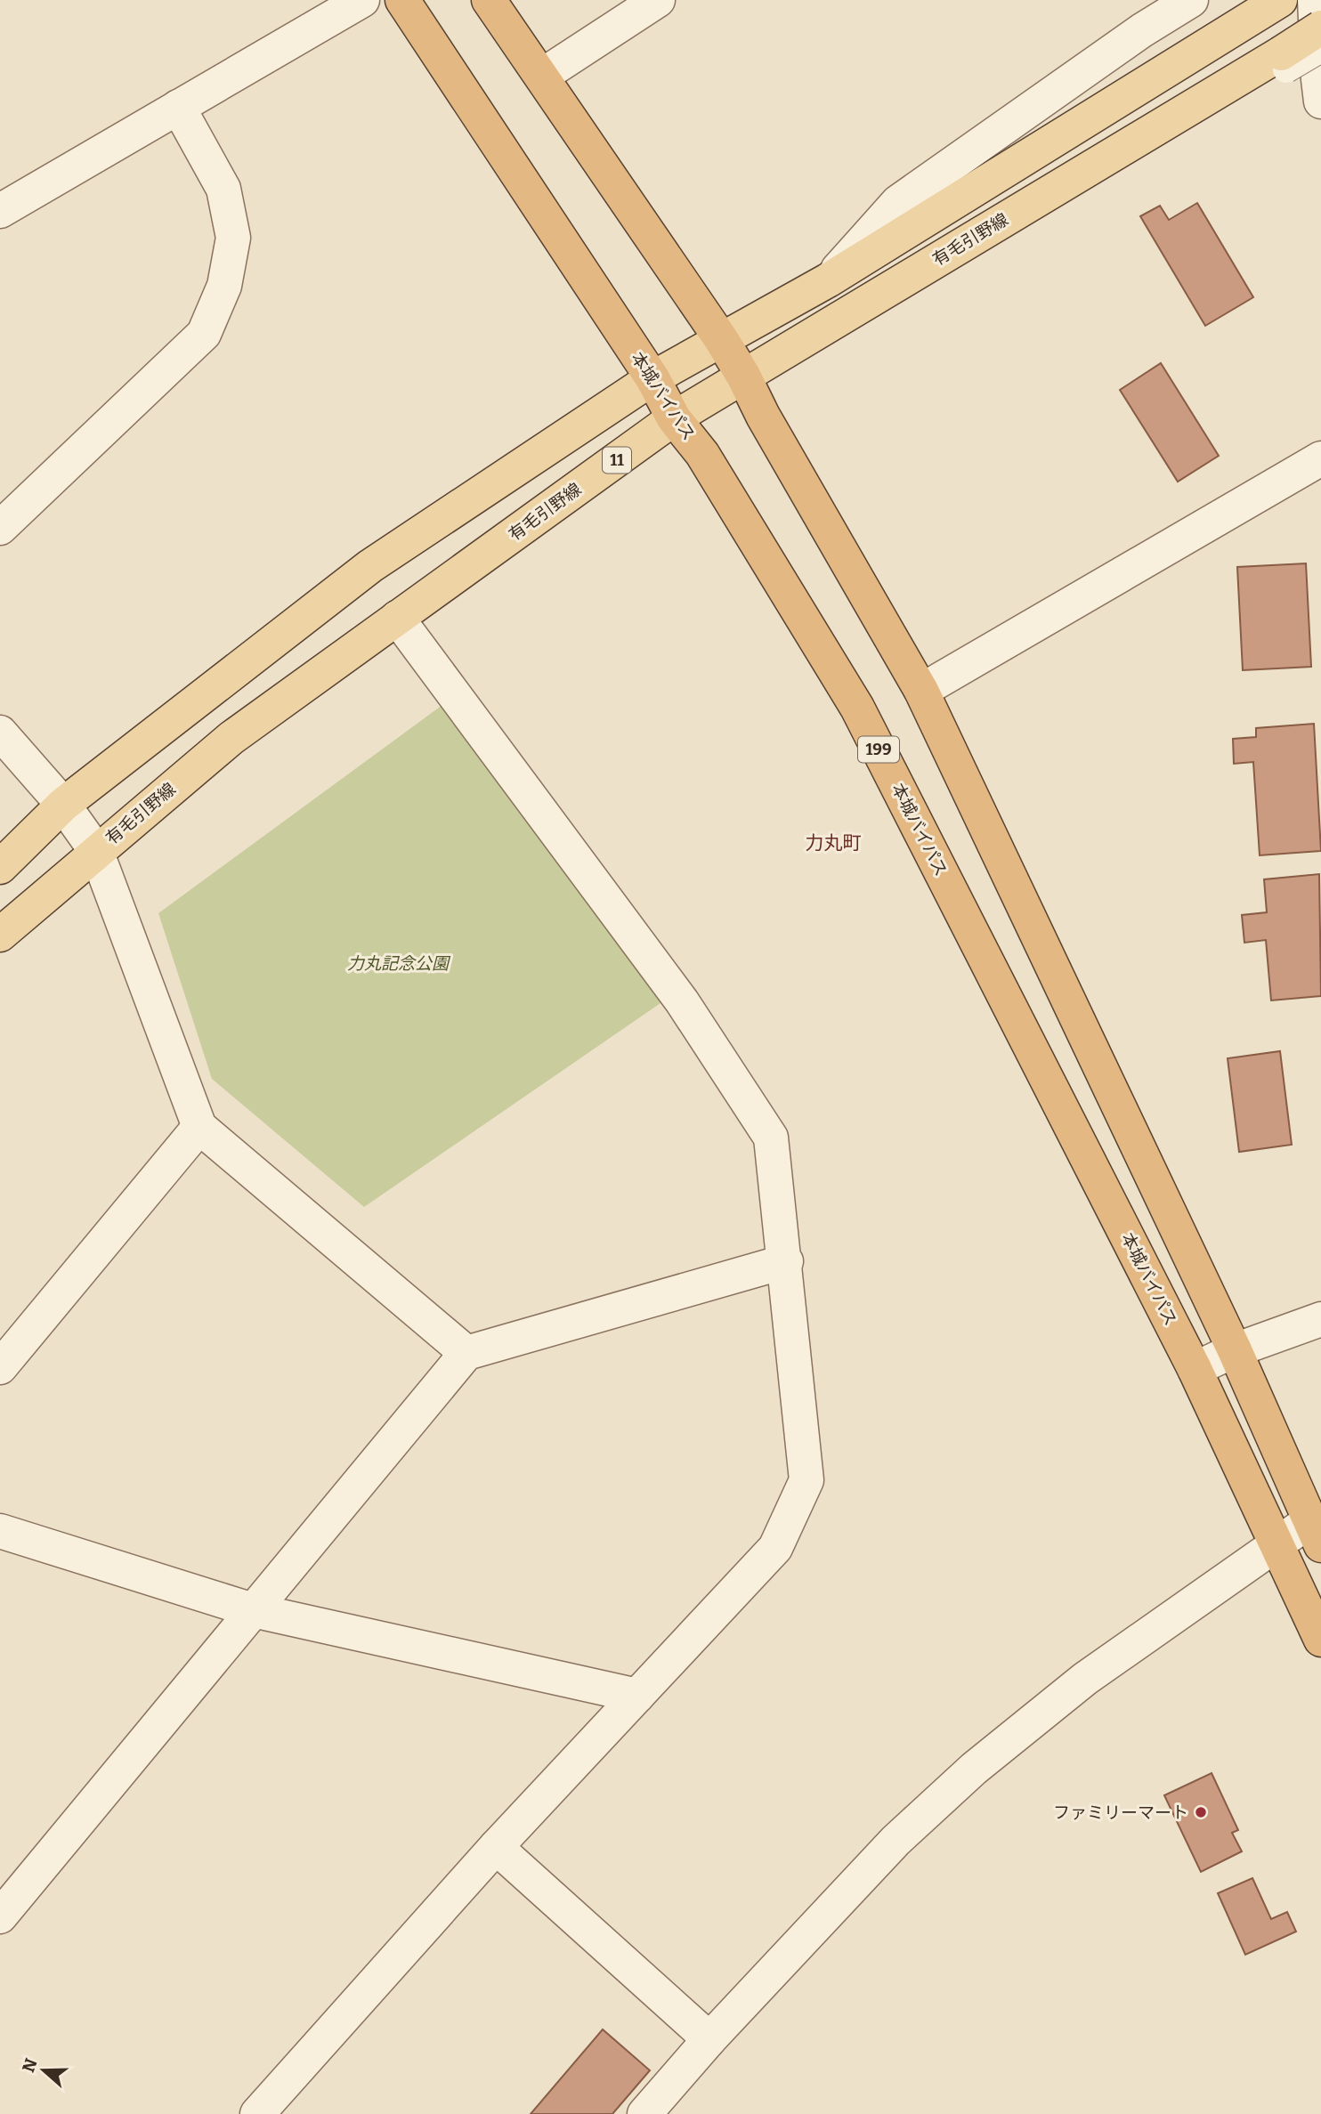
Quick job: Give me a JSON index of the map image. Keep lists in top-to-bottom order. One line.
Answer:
{"streets":{"highway":["本城バイパス","199"],"main road":["有毛引野線","11"]},"crossings":[["有毛引野線","本城バイパス"]],"districts":["力丸町"],"parks":["力丸記念公園"],"places":["ファミリーマート"],"north":"left"}
